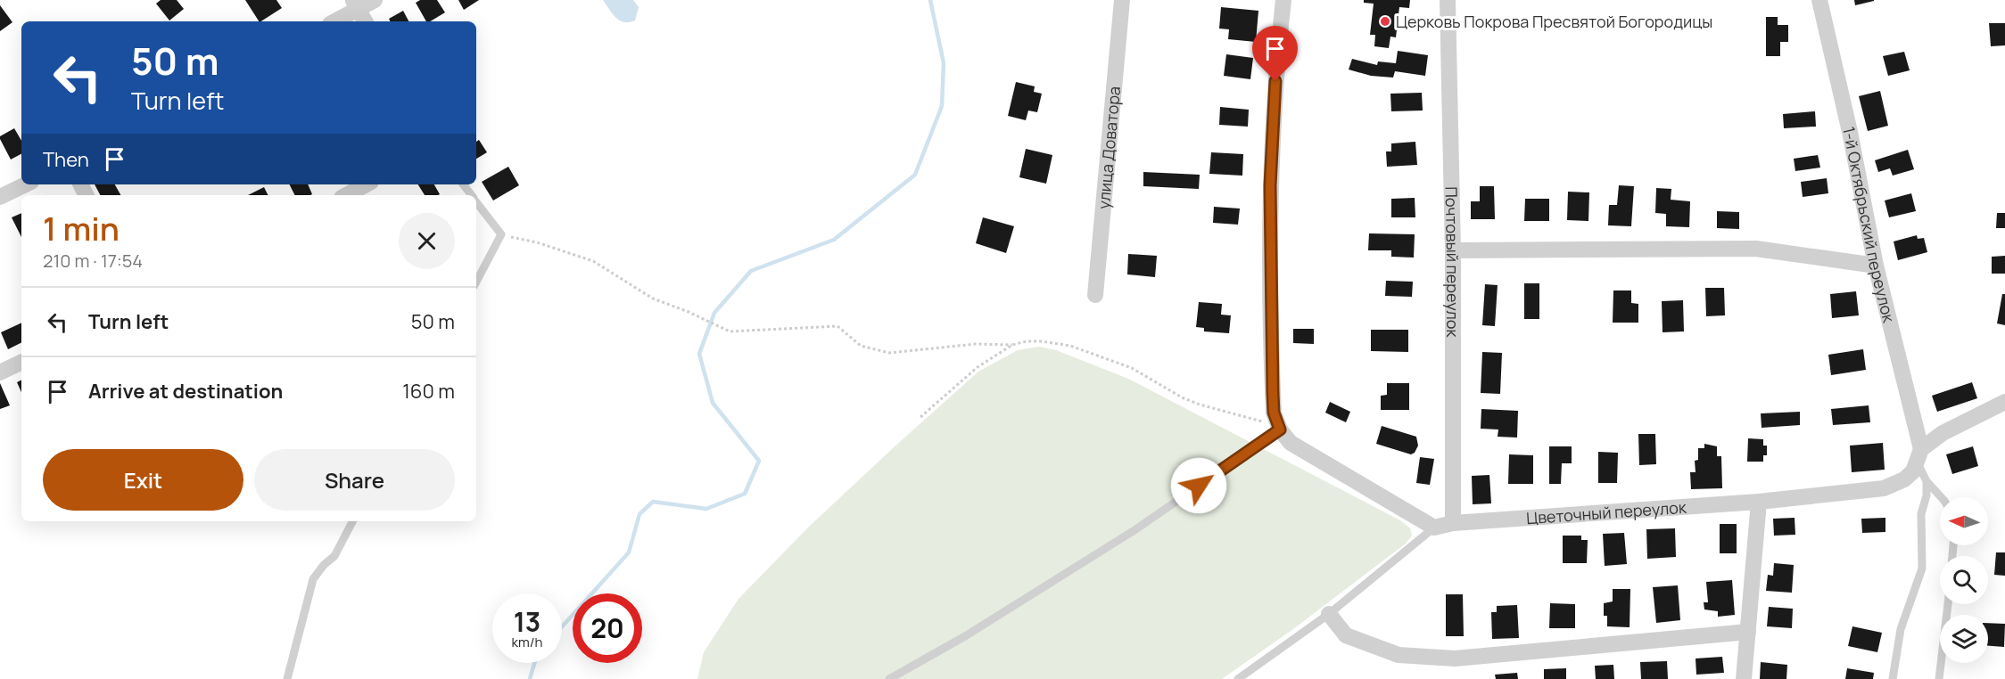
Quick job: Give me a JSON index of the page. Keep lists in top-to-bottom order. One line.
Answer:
{"streets":{"street":["улица Доватора","1-й Октябрьский переулок","Почтовый переулок","Цветочный переулок"]},"crossings":[["1-й Октябрьский переулок","Цветочный переулок"],["Почтовый переулок","Цветочный переулок"]],"places":["Церковь Покрова Пресвятой Богородицы"],"north":"left","page":{"turn":["50 m","Turn left"],"then":"Then","heading":["1 min","210 m · 17:54"],"list":[{"name":"Turn left","value":"50 m"},{"name":"Arrive at destination","value":"160 m"}],"buttons":["Exit","Share"],"speed":"13 km/h","limit":"20"}}
